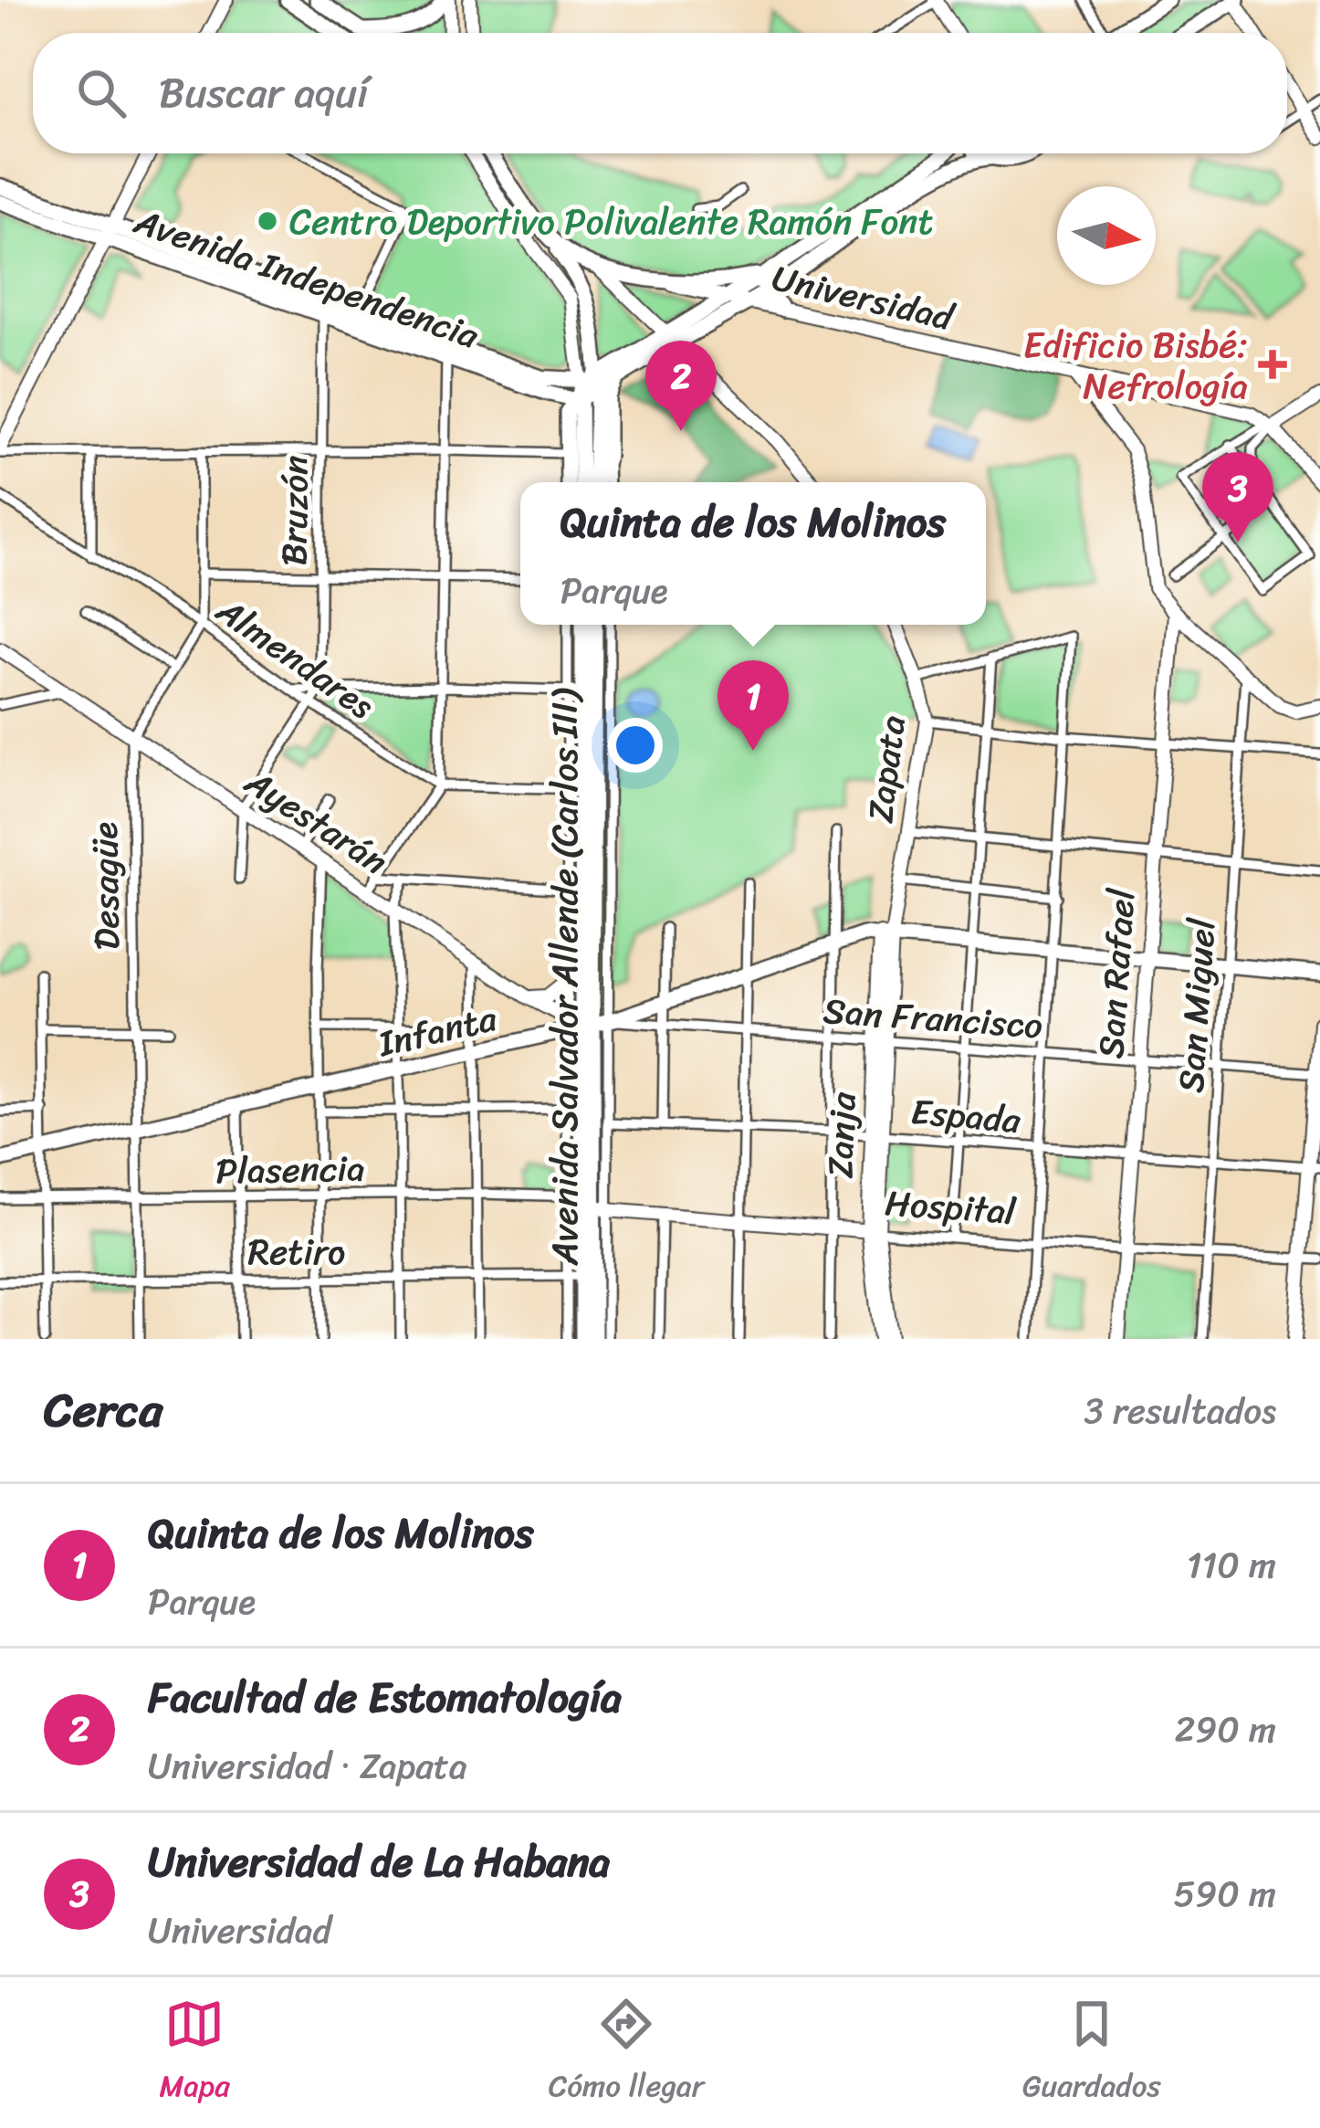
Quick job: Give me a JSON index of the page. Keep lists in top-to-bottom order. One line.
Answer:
{"streets":{"highway":["Avenida Independencia"],"main road":["Universidad","Zapata","Ayestarán","San Rafael","Avenida Salvador Allende (Carlos III)","Infanta","Zanja","Hospital"],"street":["Bruzón","Almendares","Desagüe","San Miguel","San Francisco","Espada","Plasencia","Retiro"]},"crossings":[["Avenida Independencia","Bruzón"],["Bruzón","Almendares"],["Bruzón","Ayestarán"],["Zapata","Infanta"],["Zapata","Zanja"],["Ayestarán","Desagüe"],["Ayestarán","Avenida Salvador Allende (Carlos III)"],["Ayestarán","San Francisco"],["Ayestarán","Infanta"],["Desagüe","Infanta"],["Desagüe","Plasencia"],["Desagüe","Retiro"],["San Rafael","San Francisco"],["San Rafael","Infanta"],["San Rafael","Espada"],["San Rafael","Hospital"],["Avenida Salvador Allende (Carlos III)","San Francisco"],["Avenida Salvador Allende (Carlos III)","Infanta"],["Avenida Salvador Allende (Carlos III)","Espada"],["Avenida Salvador Allende (Carlos III)","Plasencia"],["Avenida Salvador Allende (Carlos III)","Hospital"],["Avenida Salvador Allende (Carlos III)","Retiro"],["San Miguel","San Francisco"],["San Miguel","Infanta"],["San Miguel","Espada"],["San Miguel","Hospital"],["San Francisco","Infanta"],["San Francisco","Zanja"],["Infanta","Zanja"],["Espada","Zanja"],["Zanja","Hospital"],["Plasencia","Hospital"]],"places":{"other":["Centro Deportivo Polivalente Ramón Font"],"health":["Edificio Bisbé: Nefrología"]},"north":"right","page":{"search":"Buscar aquí","pins":["2","3","1"],"popup":["Quinta de los Molinos","Parque"],"heading":["Cerca","3 resultados"],"list":[{"mark":"1","name":"Quinta de los Molinos","note":"Parque","value":"110 m"},{"mark":"2","name":"Facultad de Estomatología","note":"Universidad · Zapata","value":"290 m"},{"mark":"3","name":"Universidad de La Habana","note":"Universidad","value":"590 m"}],"nav":["Mapa","Cómo llegar","Guardados"]}}
